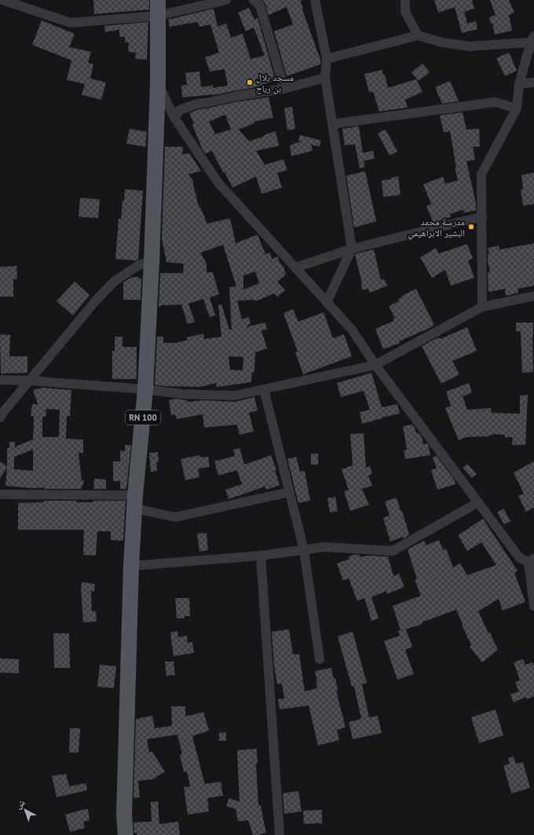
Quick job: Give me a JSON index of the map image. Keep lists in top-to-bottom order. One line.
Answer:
{"streets":{"main road":["RN 100"]},"places":["مسجد بلال بن رباح","مدرسة محمد البشير الابراهيمي"],"north":"top left"}
